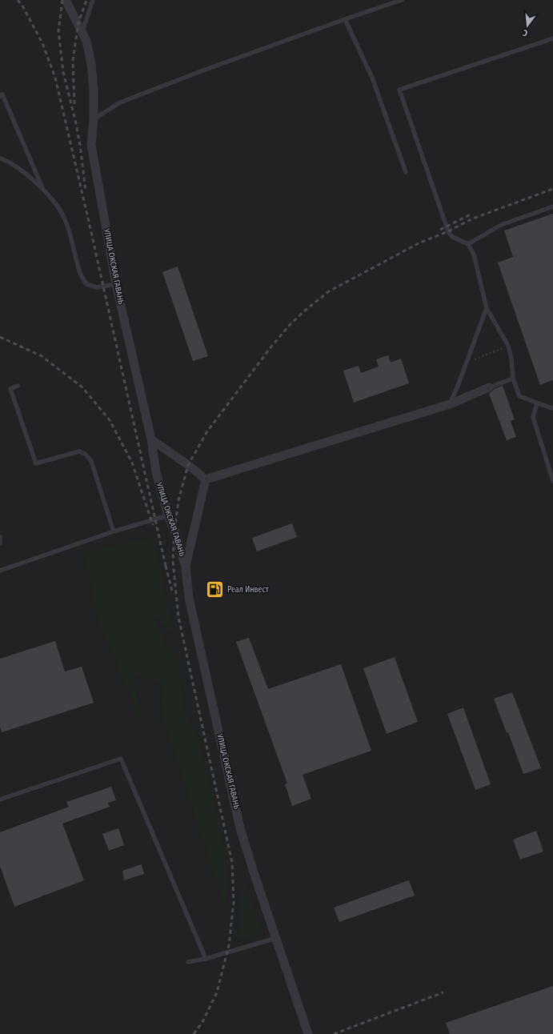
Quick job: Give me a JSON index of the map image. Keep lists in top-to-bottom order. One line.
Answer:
{"streets":{"street":["УЛИЦА ОКСКАЯ ГАВАНЬ"]},"places":{"fuel station":["Реал Инвест"]},"north":"bottom"}
